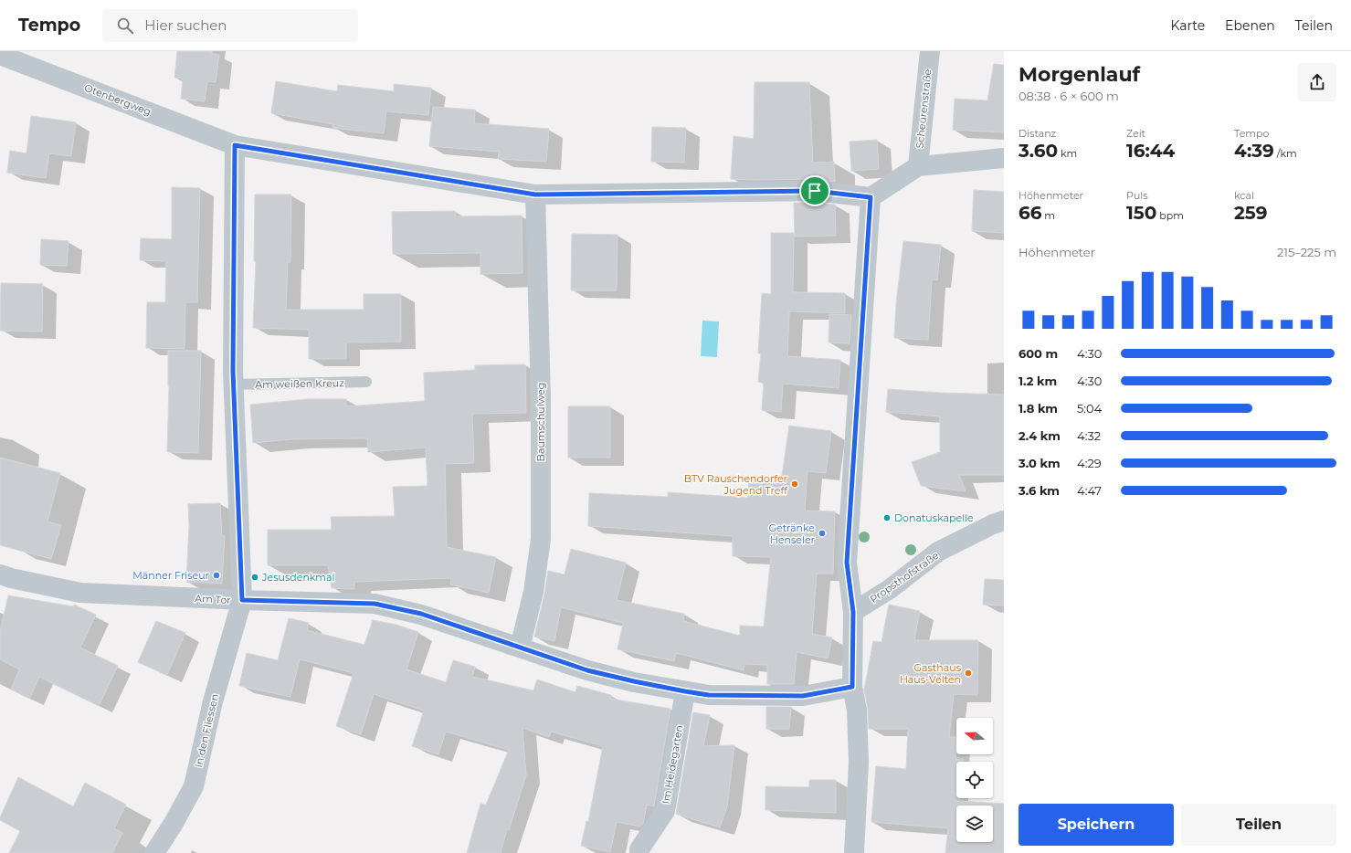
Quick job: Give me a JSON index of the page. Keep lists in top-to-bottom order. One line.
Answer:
{"streets":{"street":["Otenbergweg","Scheurenstraße","Baumschulweg","Propsthofstraße","Am Tor","In den Fliessen","Im Heidegarten"],"lane":["Am weißen Kreuz"]},"crossings":[["Baumschulweg","Am Tor"],["Am Tor","In den Fliessen"],["Am Tor","Im Heidegarten"]],"places":["BTV Rauschendorfer Jugend Treff","Donatuskapelle","Getränke Henseler","Männer Friseur","Jesusdenkmal","Gasthaus Haus-Velten"],"north":"left","page":{"header":"Tempo","search":"Hier suchen","nav":["Karte","Ebenen","Teilen"],"heading":["Morgenlauf","08:38 · 6 × 600 m"],"stats":[["Distanz","3.60 km"],["Zeit","16:44"],["Tempo","4:39 /km"],["Höhenmeter","66 m"],["Puls","150 bpm"],["kcal","259"]],"chart":["Höhenmeter","215–225 m"],"list":[{"name":"600 m","note":"4:30"},{"name":"1.2 km","note":"4:30"},{"name":"1.8 km","note":"5:04"},{"name":"2.4 km","note":"4:32"},{"name":"3.0 km","note":"4:29"},{"name":"3.6 km","note":"4:47"}],"buttons":["Speichern","Teilen"]}}
